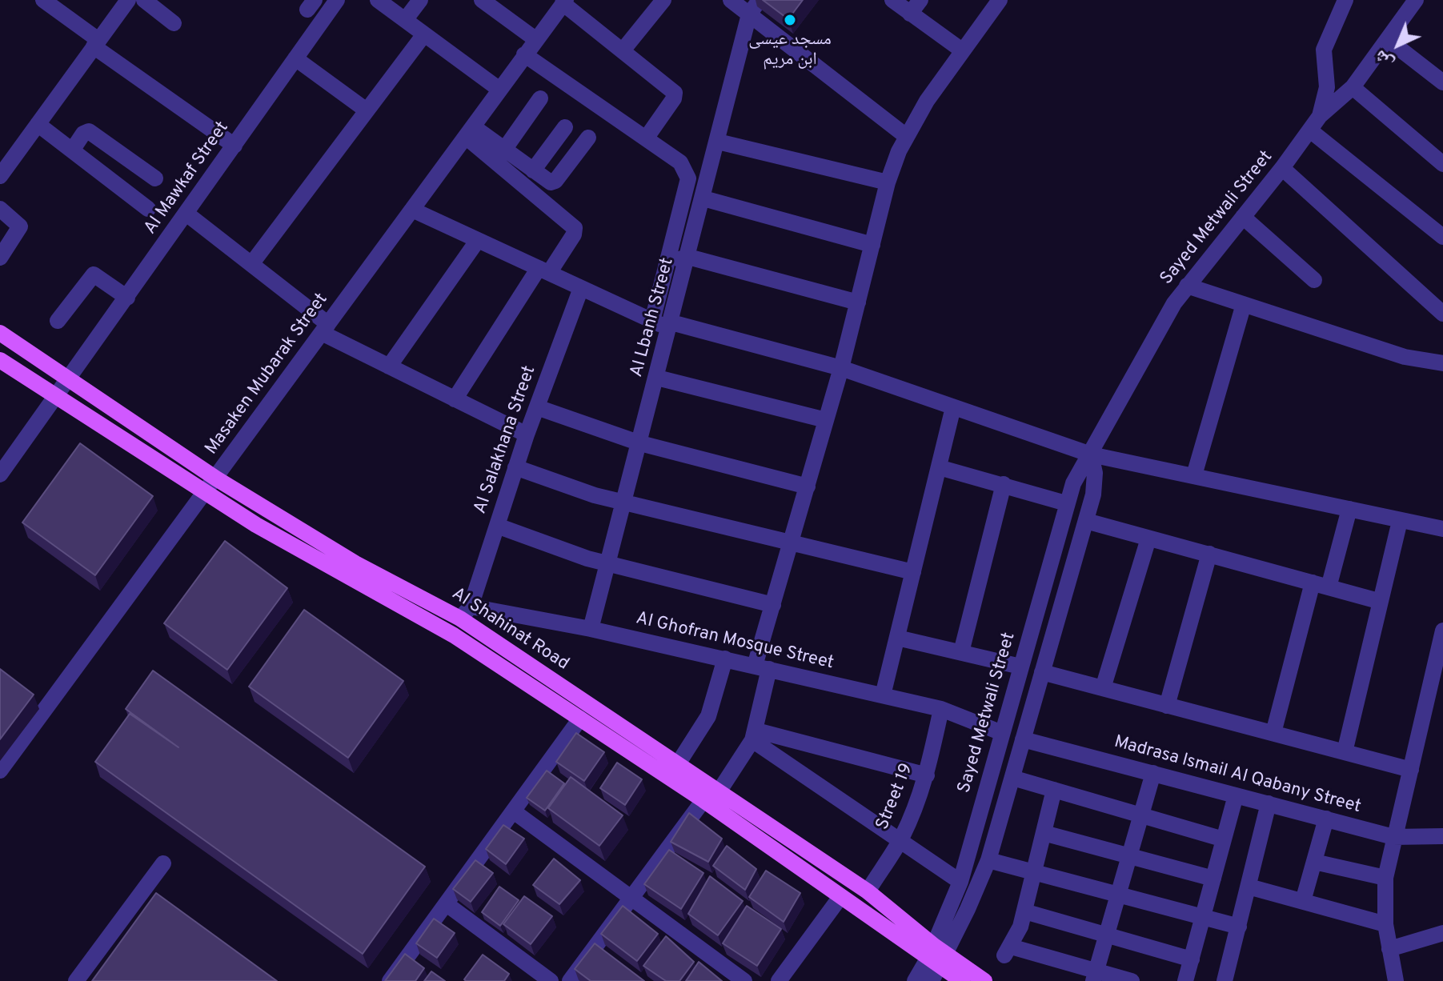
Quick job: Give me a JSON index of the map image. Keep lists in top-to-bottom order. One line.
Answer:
{"streets":{"main road":["Al Shahinat Road"],"street":["Al Mawkaf Street","Sayed Metwali Street","Al Lbanh Street","Masaken Mubarak Street","Al Salakhana Street","Al Ghofran Mosque Street","Madrasa Ismail Al Qabany Street","Street 19"]},"crossings":[["Al Mawkaf Street","Al Shahinat Road"],["Sayed Metwali Street","Al Shahinat Road"],["Sayed Metwali Street","Al Ghofran Mosque Street"],["Sayed Metwali Street","Madrasa Ismail Al Qabany Street"],["Al Lbanh Street","Al Ghofran Mosque Street"],["Masaken Mubarak Street","Al Shahinat Road"],["Al Salakhana Street","Al Shahinat Road"],["Al Salakhana Street","Al Ghofran Mosque Street"],["Al Shahinat Road","Al Ghofran Mosque Street"],["Al Shahinat Road","Street 19"],["Al Ghofran Mosque Street","Street 19"]],"places":["مسجد عيسى ابن مريم"],"north":"bottom left"}
